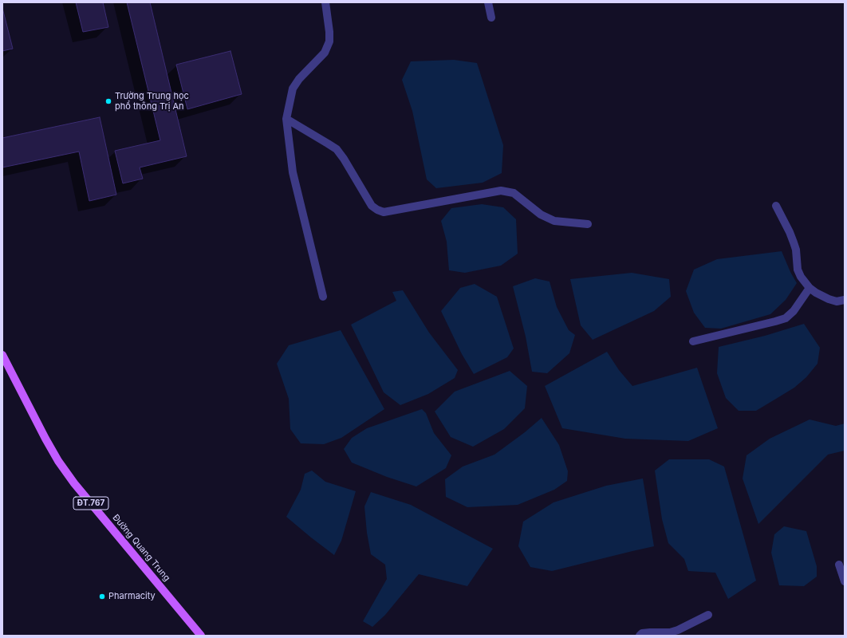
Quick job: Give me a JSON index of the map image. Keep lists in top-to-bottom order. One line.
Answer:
{"streets":{"main road":["ĐT.767","Đường Quang Trung"]},"places":["Trường Trung học phổ thông Trị An","Pharmacity"]}
